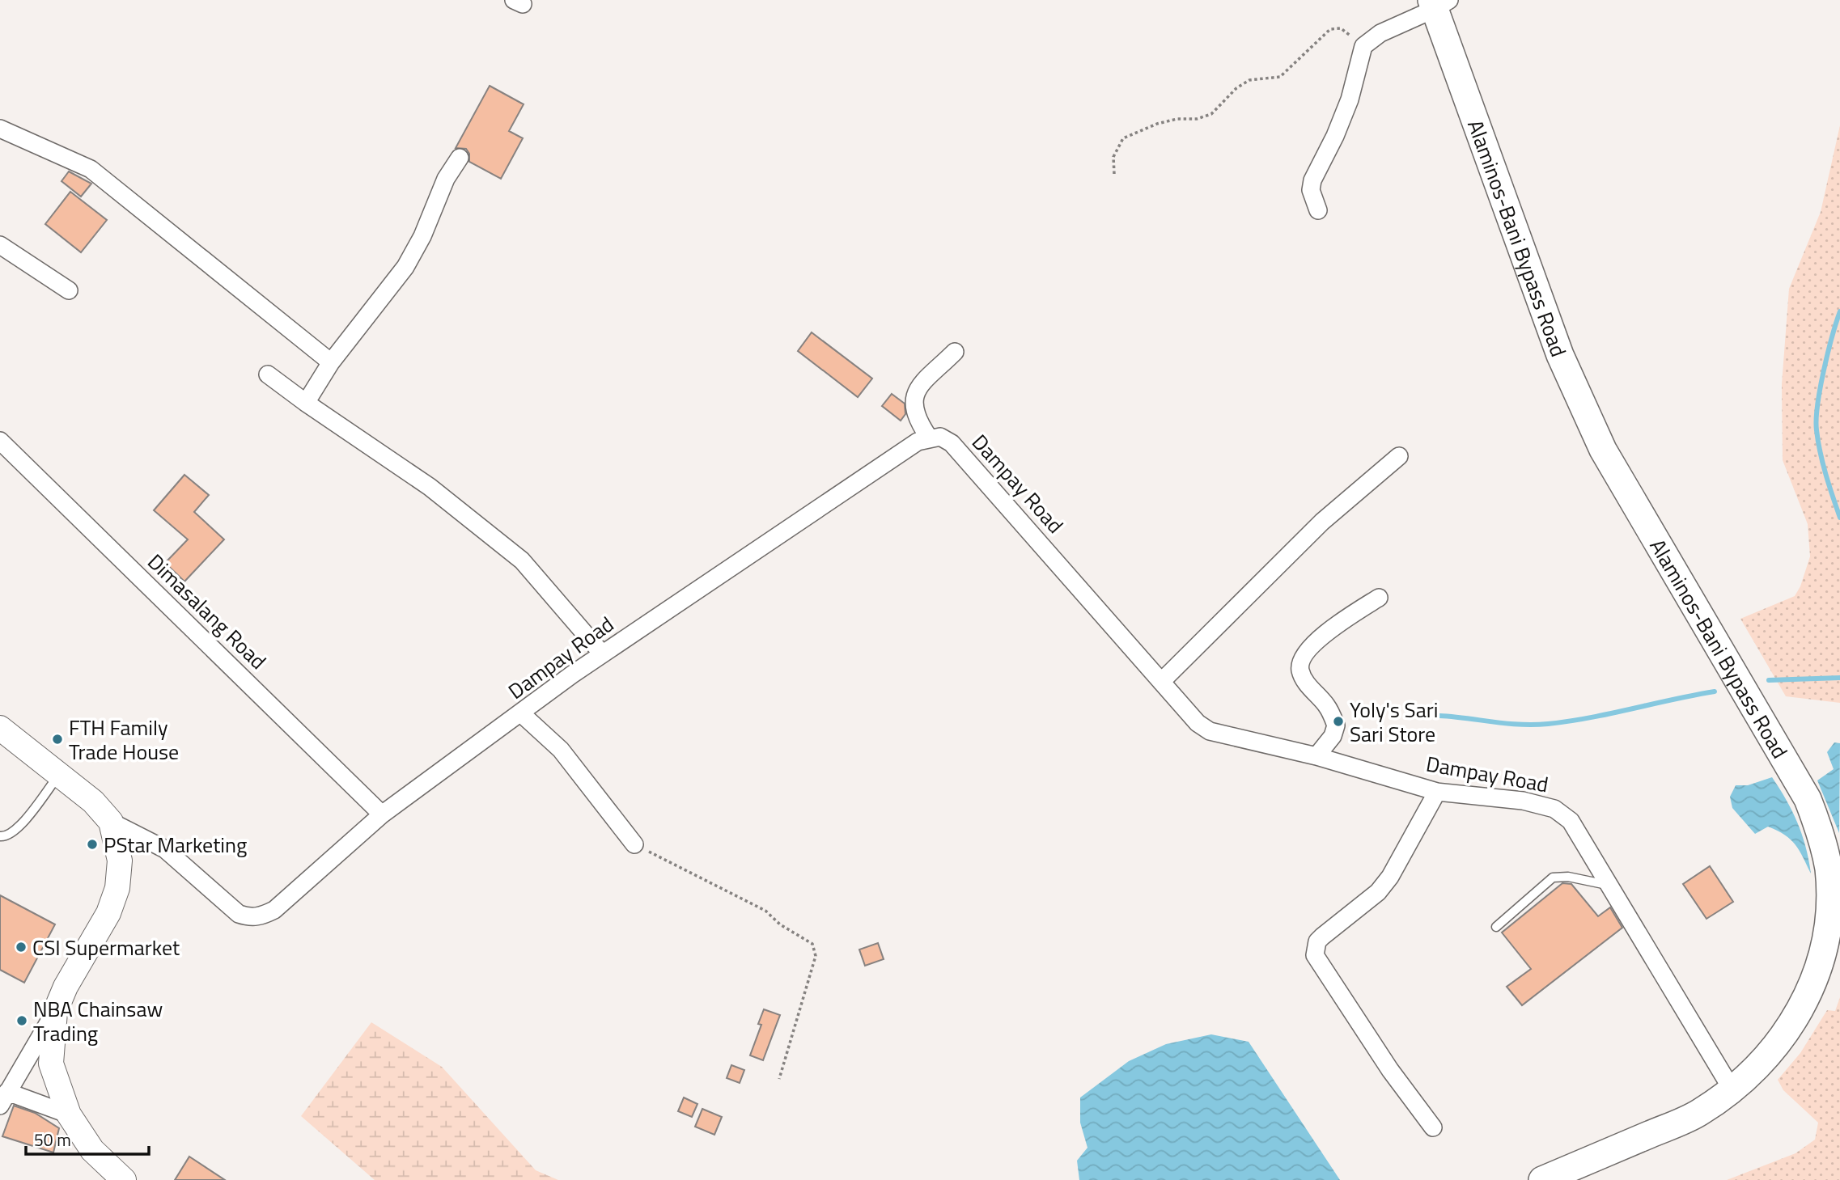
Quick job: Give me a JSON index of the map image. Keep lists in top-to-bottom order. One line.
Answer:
{"streets":{"main road":["Alaminos-Bani Bypass Road"],"street":["Dampay Road","Dimasalang Road"]},"crossings":[["Alaminos-Bani Bypass Road","Dampay Road"],["Dampay Road","Dimasalang Road"]],"places":["Yoly's Sari Sari Store","FTH Family Trade House","PStar Marketing","CSI Supermarket","NBA Chainsaw Trading"],"scale_bar":"50 m"}
